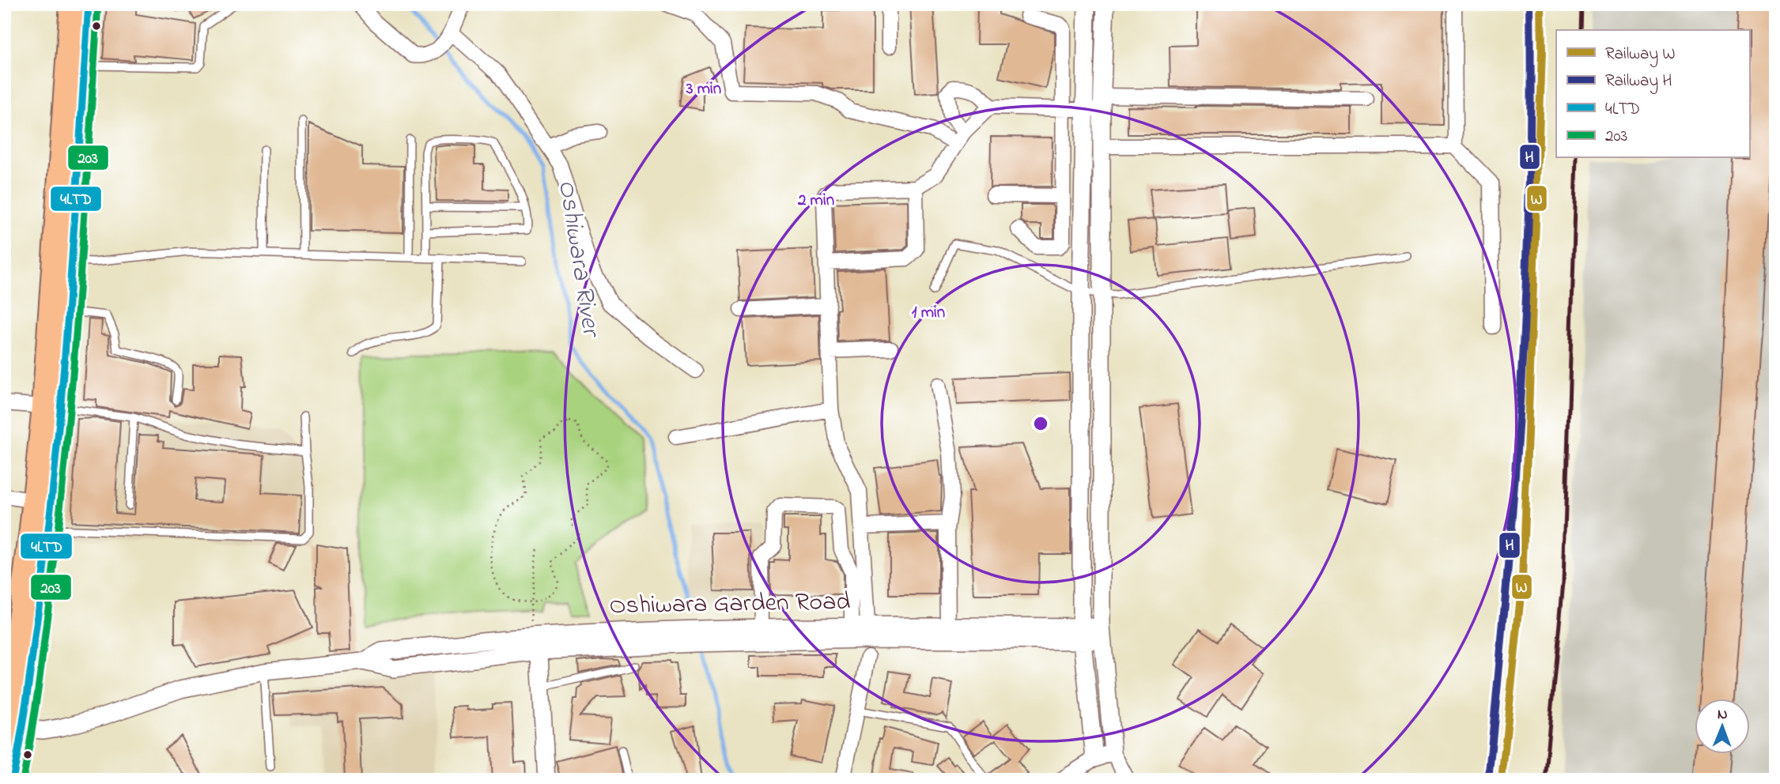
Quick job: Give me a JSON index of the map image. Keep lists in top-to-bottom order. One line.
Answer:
{"streets":{"street":["Oshiwara Garden Road"]},"water":["Oshiwara River"],"lines":["rail line W","rail line H","transit line 4LTD","transit line 203"],"legend":["Railway W","Railway H","4LTD","203"],"north":"top","rings":["3 min","2 min","1 min"]}
